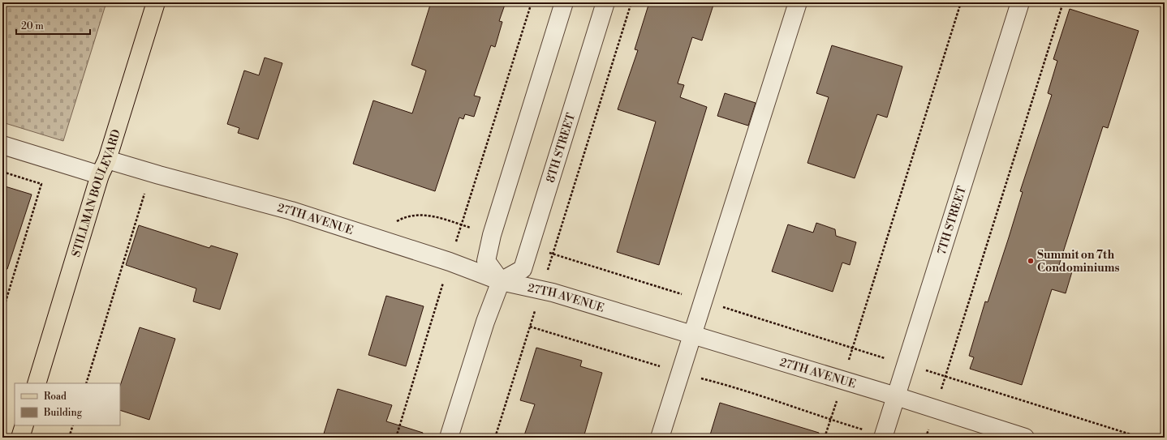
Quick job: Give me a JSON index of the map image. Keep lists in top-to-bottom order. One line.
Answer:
{"streets":{"main road":["STILLMAN BOULEVARD"],"street":["8TH STREET","27TH AVENUE","7TH STREET"]},"crossings":[["8TH STREET","27TH AVENUE"],["STILLMAN BOULEVARD","27TH AVENUE"],["27TH AVENUE","7TH STREET"]],"places":["Summit on 7th Condominiums"],"legend":["Road","Building"],"scale_bar":"20 m"}
